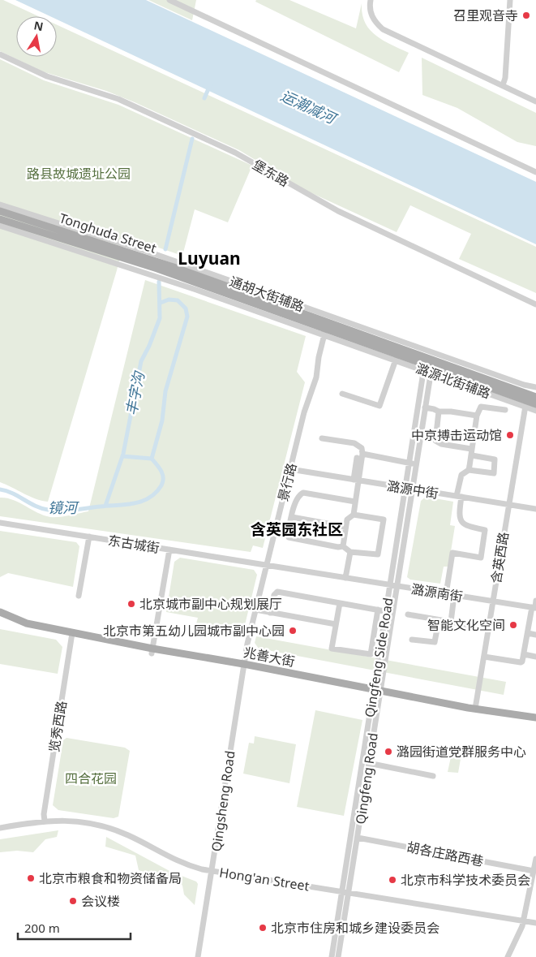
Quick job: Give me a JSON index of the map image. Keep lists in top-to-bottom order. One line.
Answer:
{"streets":{"main road":["Tonghuda Street","兆善大街"],"street":["堡东路","通胡大街辅路","潞源北街辅路","景行路","潞源中街","东古城街","含英西路","潞源南街","Qingfeng Side Road","览秀西路","Qingfeng Road","Qingsheng Road","胡各庄路西巷","Hong'an Street"]},"crossings":[["Tonghuda Street","通胡大街辅路"],["Tonghuda Street","潞源北街辅路"],["Tonghuda Street","景行路"],["Tonghuda Street","Qingfeng Side Road"],["Tonghuda Street","Qingfeng Road"],["通胡大街辅路","潞源北街辅路"],["通胡大街辅路","景行路"],["潞源北街辅路","含英西路"],["潞源北街辅路","Qingfeng Side Road"],["潞源北街辅路","Qingfeng Road"],["景行路","潞源中街"],["景行路","东古城街"],["景行路","潞源南街"],["景行路","兆善大街"],["景行路","Qingsheng Road"],["潞源中街","含英西路"],["潞源中街","Qingfeng Side Road"],["潞源中街","Qingfeng Road"],["东古城街","潞源南街"],["含英西路","潞源南街"],["含英西路","兆善大街"],["潞源南街","Qingfeng Side Road"],["潞源南街","Qingfeng Road"],["兆善大街","Qingfeng Side Road"],["兆善大街","览秀西路"],["兆善大街","Qingfeng Road"],["兆善大街","Qingsheng Road"],["Qingfeng Side Road","Qingfeng Road"],["Qingfeng Side Road","Hong'an Street"],["览秀西路","Hong'an Street"],["Qingfeng Road","胡各庄路西巷"],["Qingfeng Road","Hong'an Street"],["Qingsheng Road","Hong'an Street"]],"districts":["Luyuan","含英园东社区"],"water":["运潮减河","丰字沟","镜河"],"parks":["路县故城遗址公园","四合花园"],"places":["召里观音寺","中京搏击运动馆","北京城市副中心规划展厅","智能文化空间","北京市第五幼儿园城市副中心园","潞园街道党群服务中心","北京市粮食和物资储备局","北京市科学技术委员会","会议楼","北京市住房和城乡建设委员会"],"scale_bar":"200 m","north":"top"}
